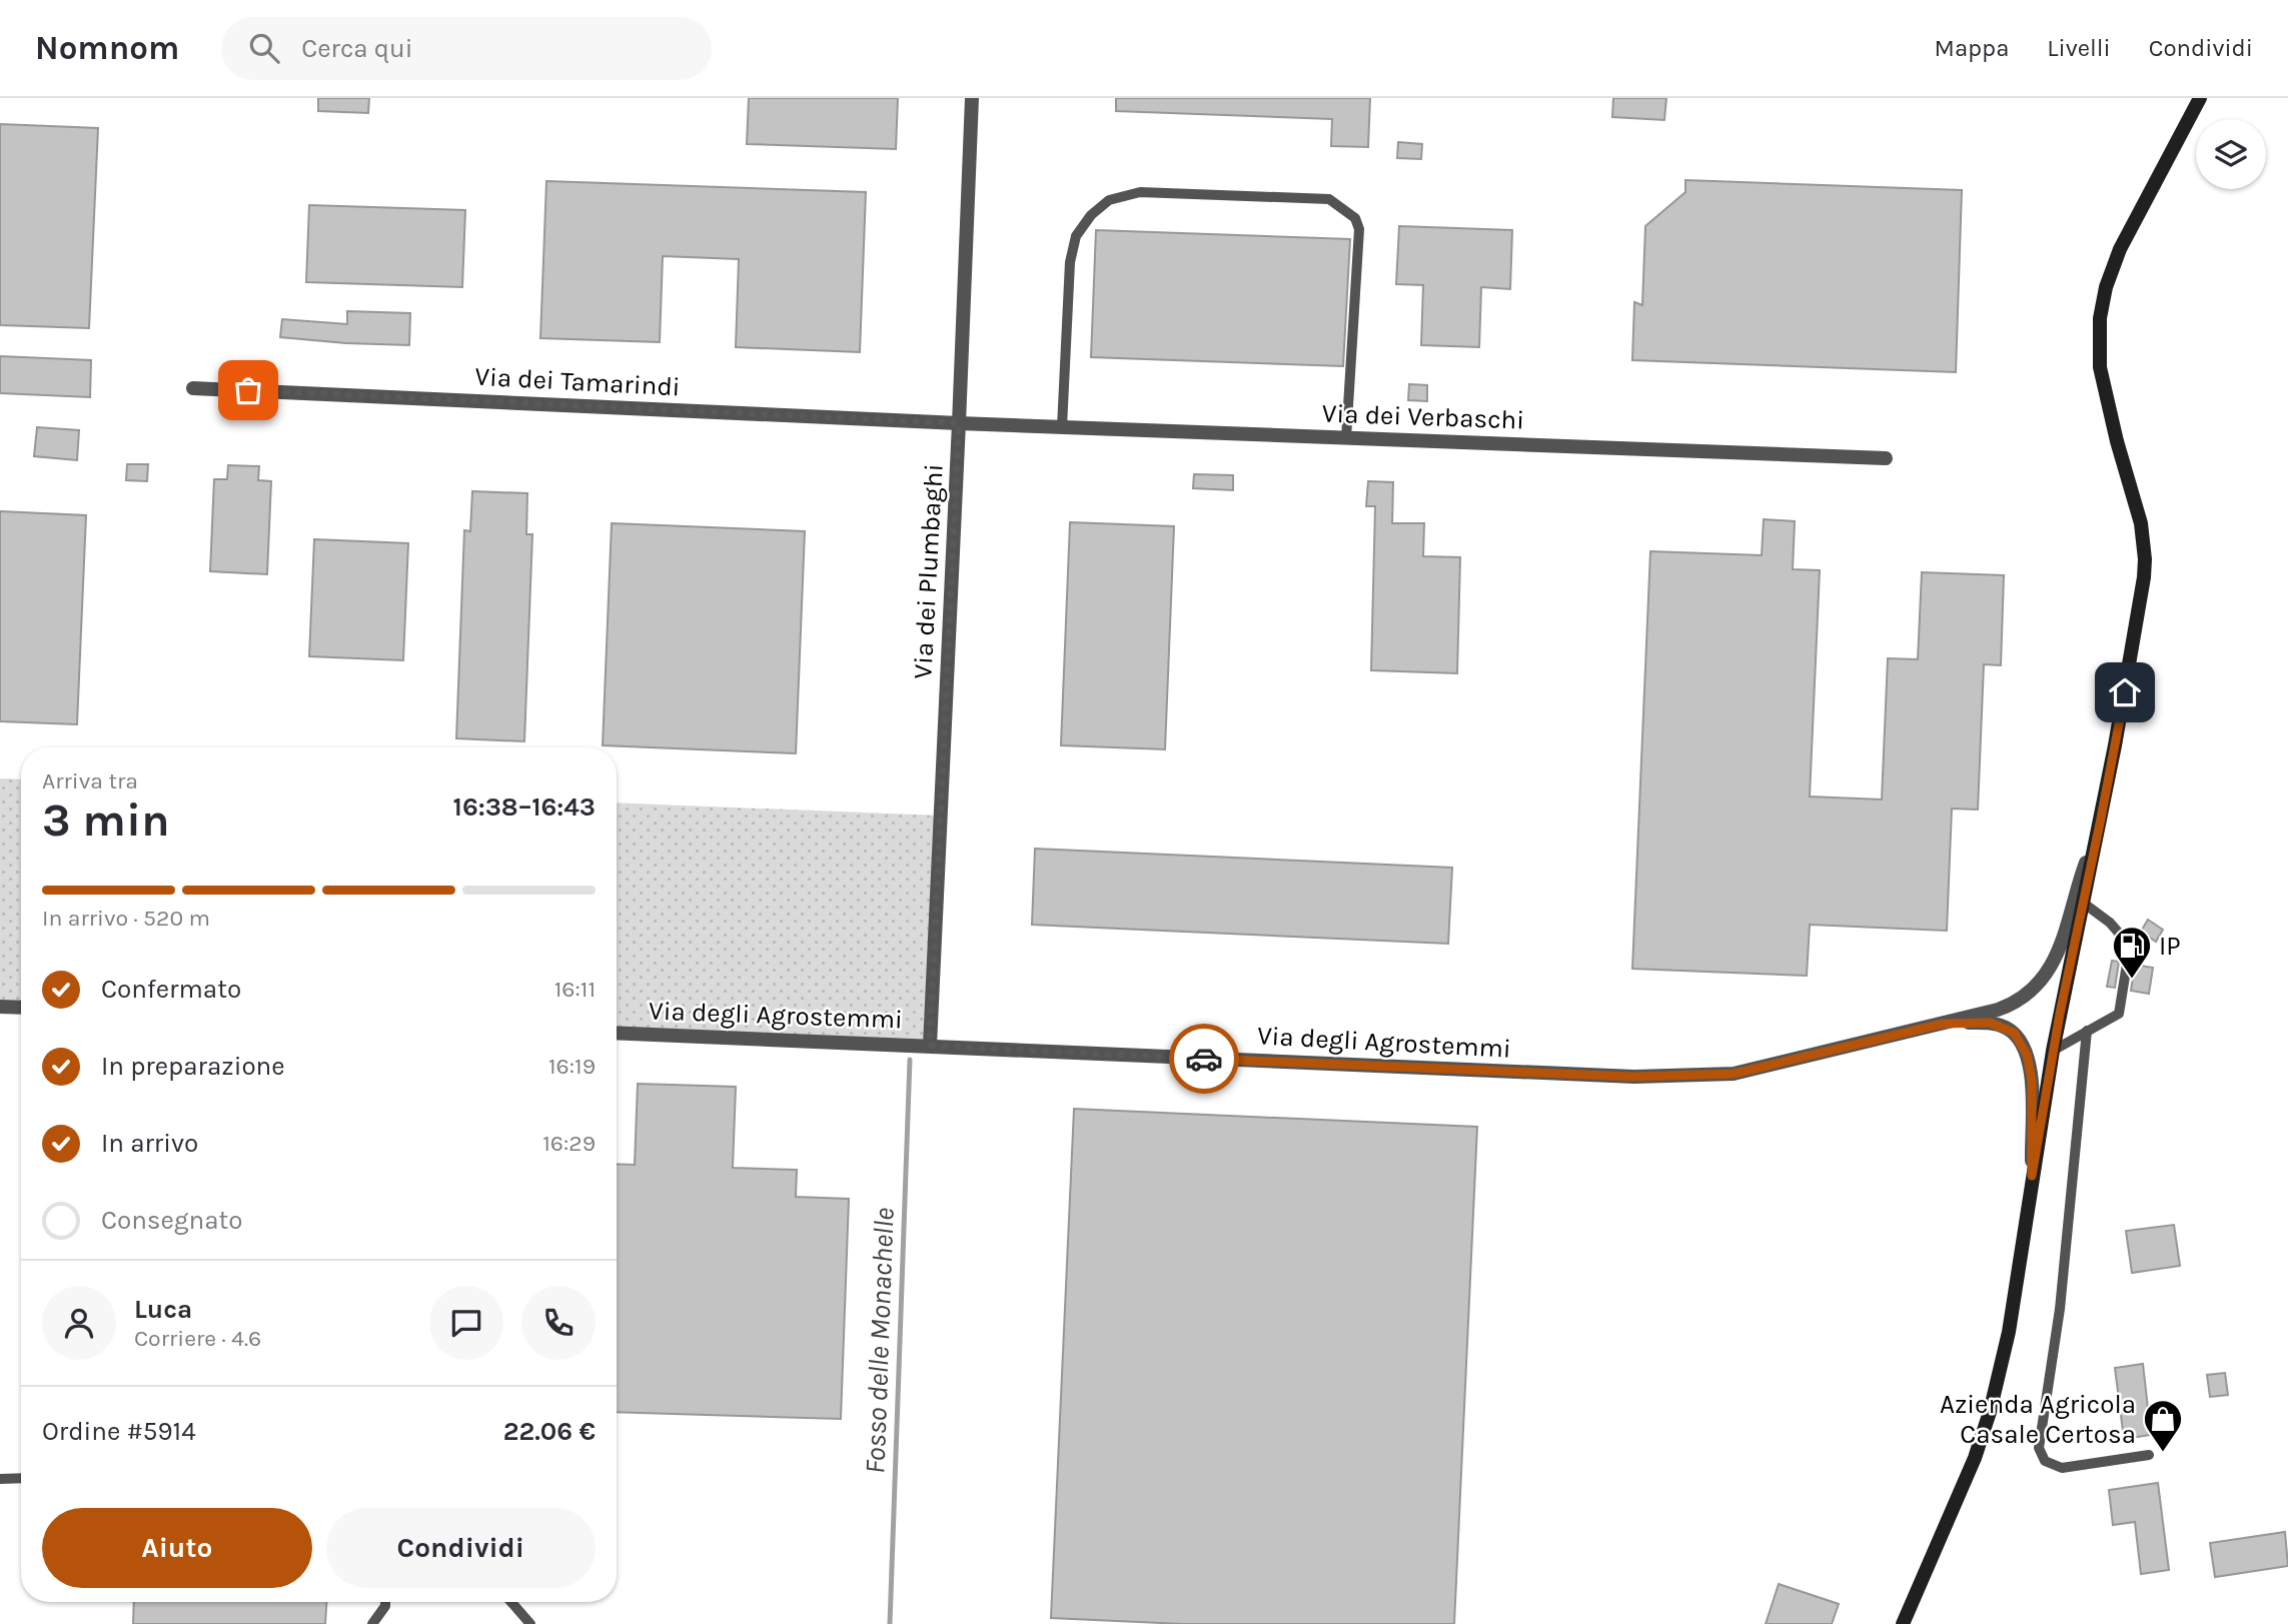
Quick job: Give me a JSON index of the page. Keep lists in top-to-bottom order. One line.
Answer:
{"streets":{"street":["Via dei Tamarindi","Via dei Verbaschi","Via dei Plumbaghi","Via degli Agrostemmi"]},"crossings":[["Via dei Tamarindi","Via dei Verbaschi"],["Via dei Tamarindi","Via dei Plumbaghi"],["Via dei Verbaschi","Via dei Plumbaghi"],["Via dei Plumbaghi","Via degli Agrostemmi"]],"water":["Fosso delle Monachelle"],"places":{"fuel station":["IP"],"shop":["Azienda Agricola Casale Certosa"]},"page":{"header":"Nomnom","search":"Cerca qui","nav":["Mappa","Livelli","Condividi"],"heading":["3 min","Arriva tra","16:38–16:43"],"panel":["Luca","Corriere · 4.6","Ordine #5914","22.06 €"],"bar":"In arrivo · 520 m","list":[["Confermato","16:11"],["In preparazione","16:19"],["In arrivo","16:29"],"Consegnato"],"buttons":["Aiuto","Condividi"]}}
